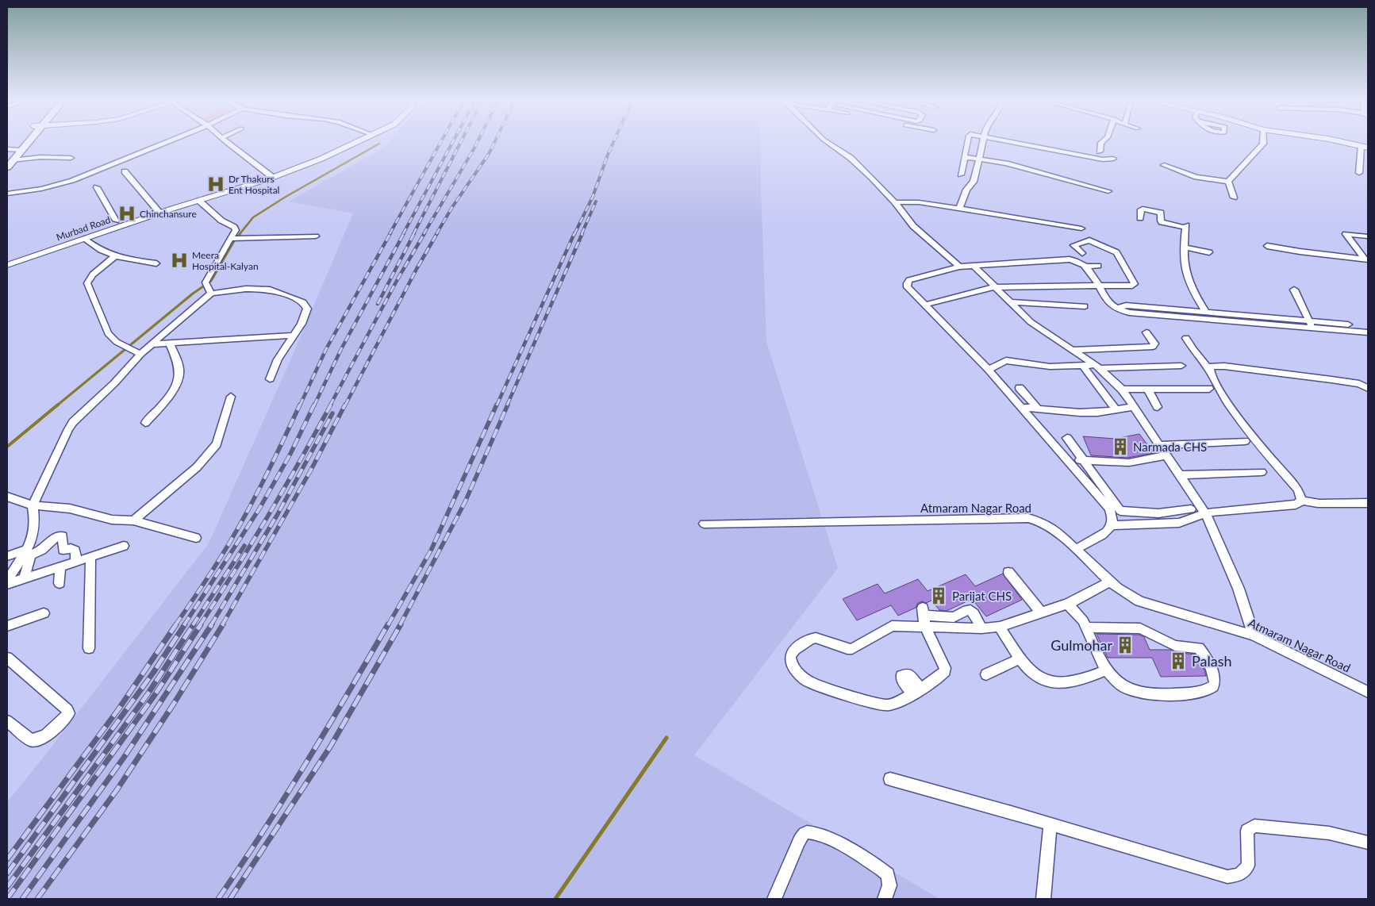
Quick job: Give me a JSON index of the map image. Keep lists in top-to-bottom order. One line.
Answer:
{"streets":{"street":["Murbad Road","Atmaram Nagar Road"]},"places":{"hospital":["Dr Thakurs Ent Hospital","Chinchansure","Meera Hospital-Kalyan"],"building":["Narmada CHS","Parijat CHS","Gulmohar","Palash"]}}
